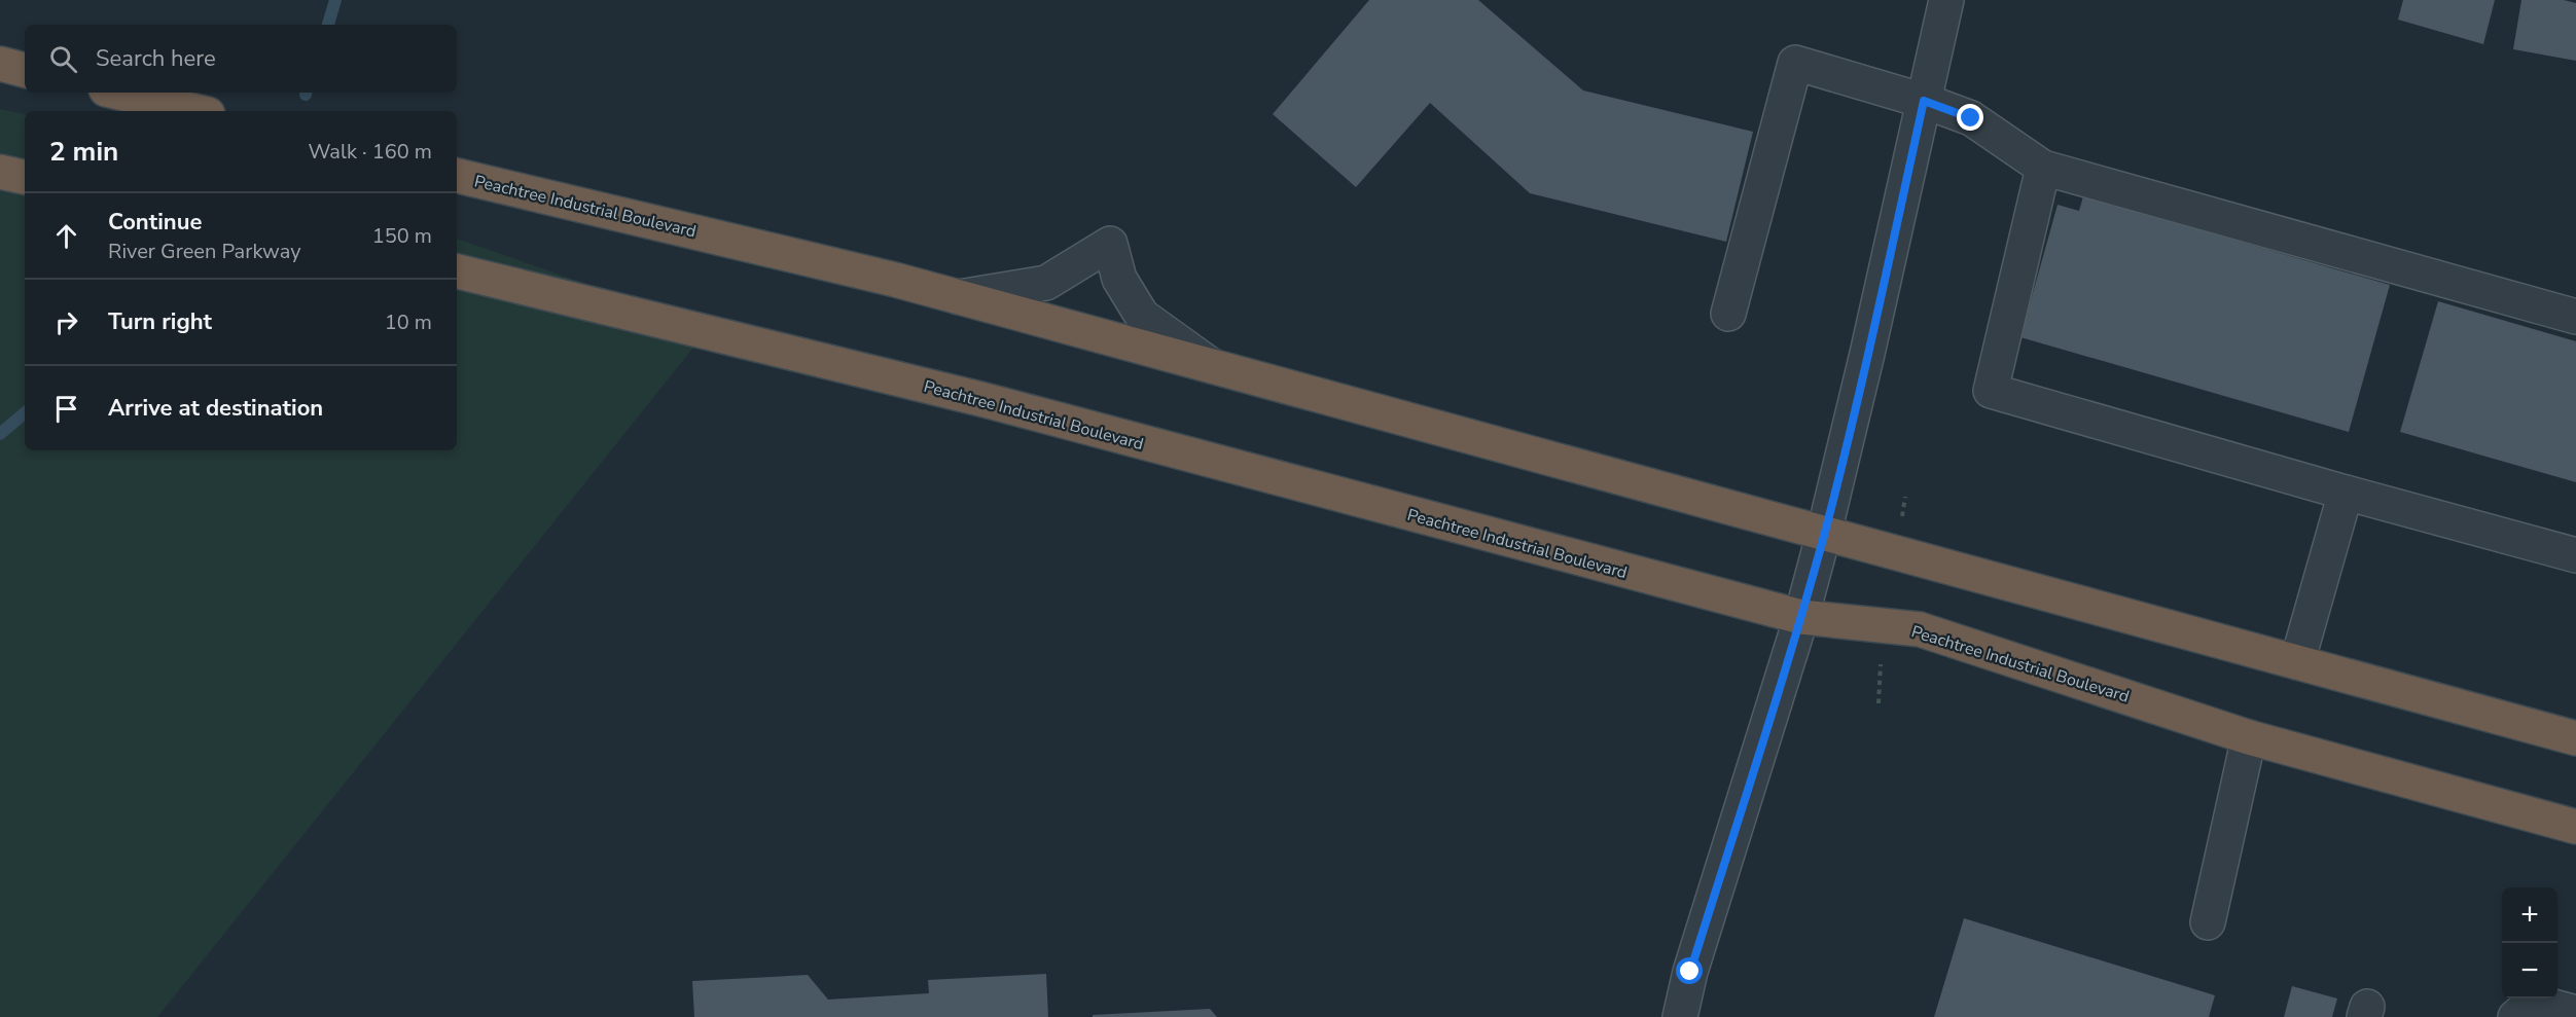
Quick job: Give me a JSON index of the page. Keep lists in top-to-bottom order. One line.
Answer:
{"streets":{"highway":["Peachtree Industrial Boulevard"]},"page":{"search":"Search here","heading":["2 min","Walk · 160 m"],"list":[["Continue","River Green Parkway","150 m"],["Turn right","10 m"],"Arrive at destination"],"map_buttons":["+","−"]}}
